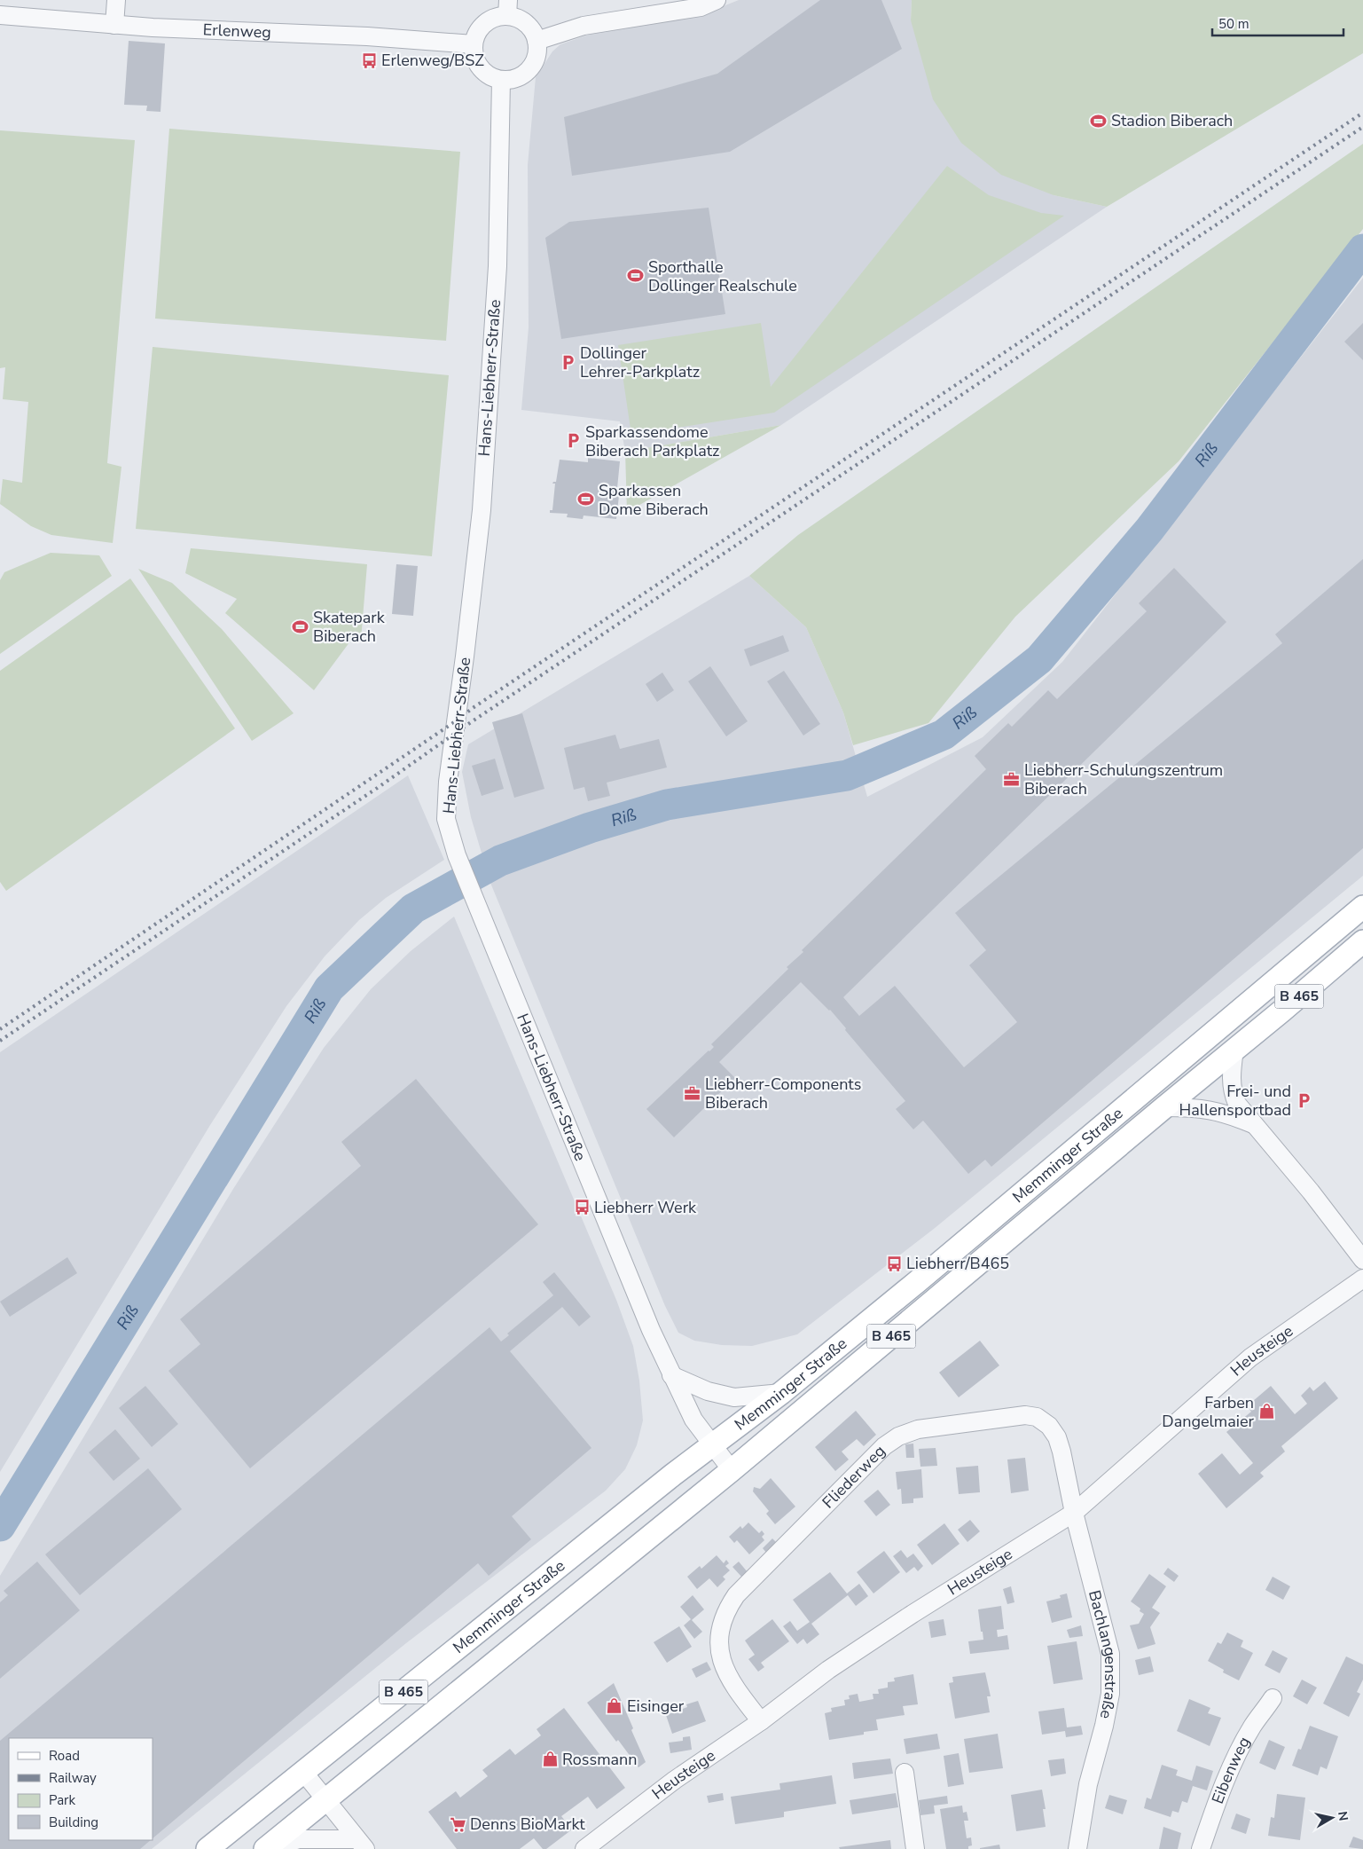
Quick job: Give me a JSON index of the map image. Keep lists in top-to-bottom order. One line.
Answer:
{"streets":{"main road":["B 465","Memminger Straße"],"street":["Erlenweg","Hans-Liebherr-Straße","Heusteige","Fliederweg","Bachlangenstraße","Eibenweg"]},"crossings":[["Erlenweg","Hans-Liebherr-Straße"],["Hans-Liebherr-Straße","Memminger Straße"],["Heusteige","Fliederweg"],["Heusteige","Bachlangenstraße"],["Fliederweg","Bachlangenstraße"]],"water":["Riß"],"places":{"bus stop":["Erlenweg/BSZ","Liebherr Werk","Liebherr/B465"],"sports":["Stadion Biberach","Sporthalle Dollinger Realschule","Sparkassen Dome Biberach","Skatepark Biberach"],"parking":["Dollinger Lehrer-Parkplatz","Sparkassendome Biberach Parkplatz","Frei- und Hallensportbad"],"office":["Liebherr-Schulungszentrum Biberach","Liebherr-Components Biberach"],"shop":["Farben Dangelmaier","Eisinger","Rossmann"],"supermarket":["Denns BioMarkt"]},"legend":["Road","Railway","Park","Building"],"scale_bar":"50 m","north":"right"}
